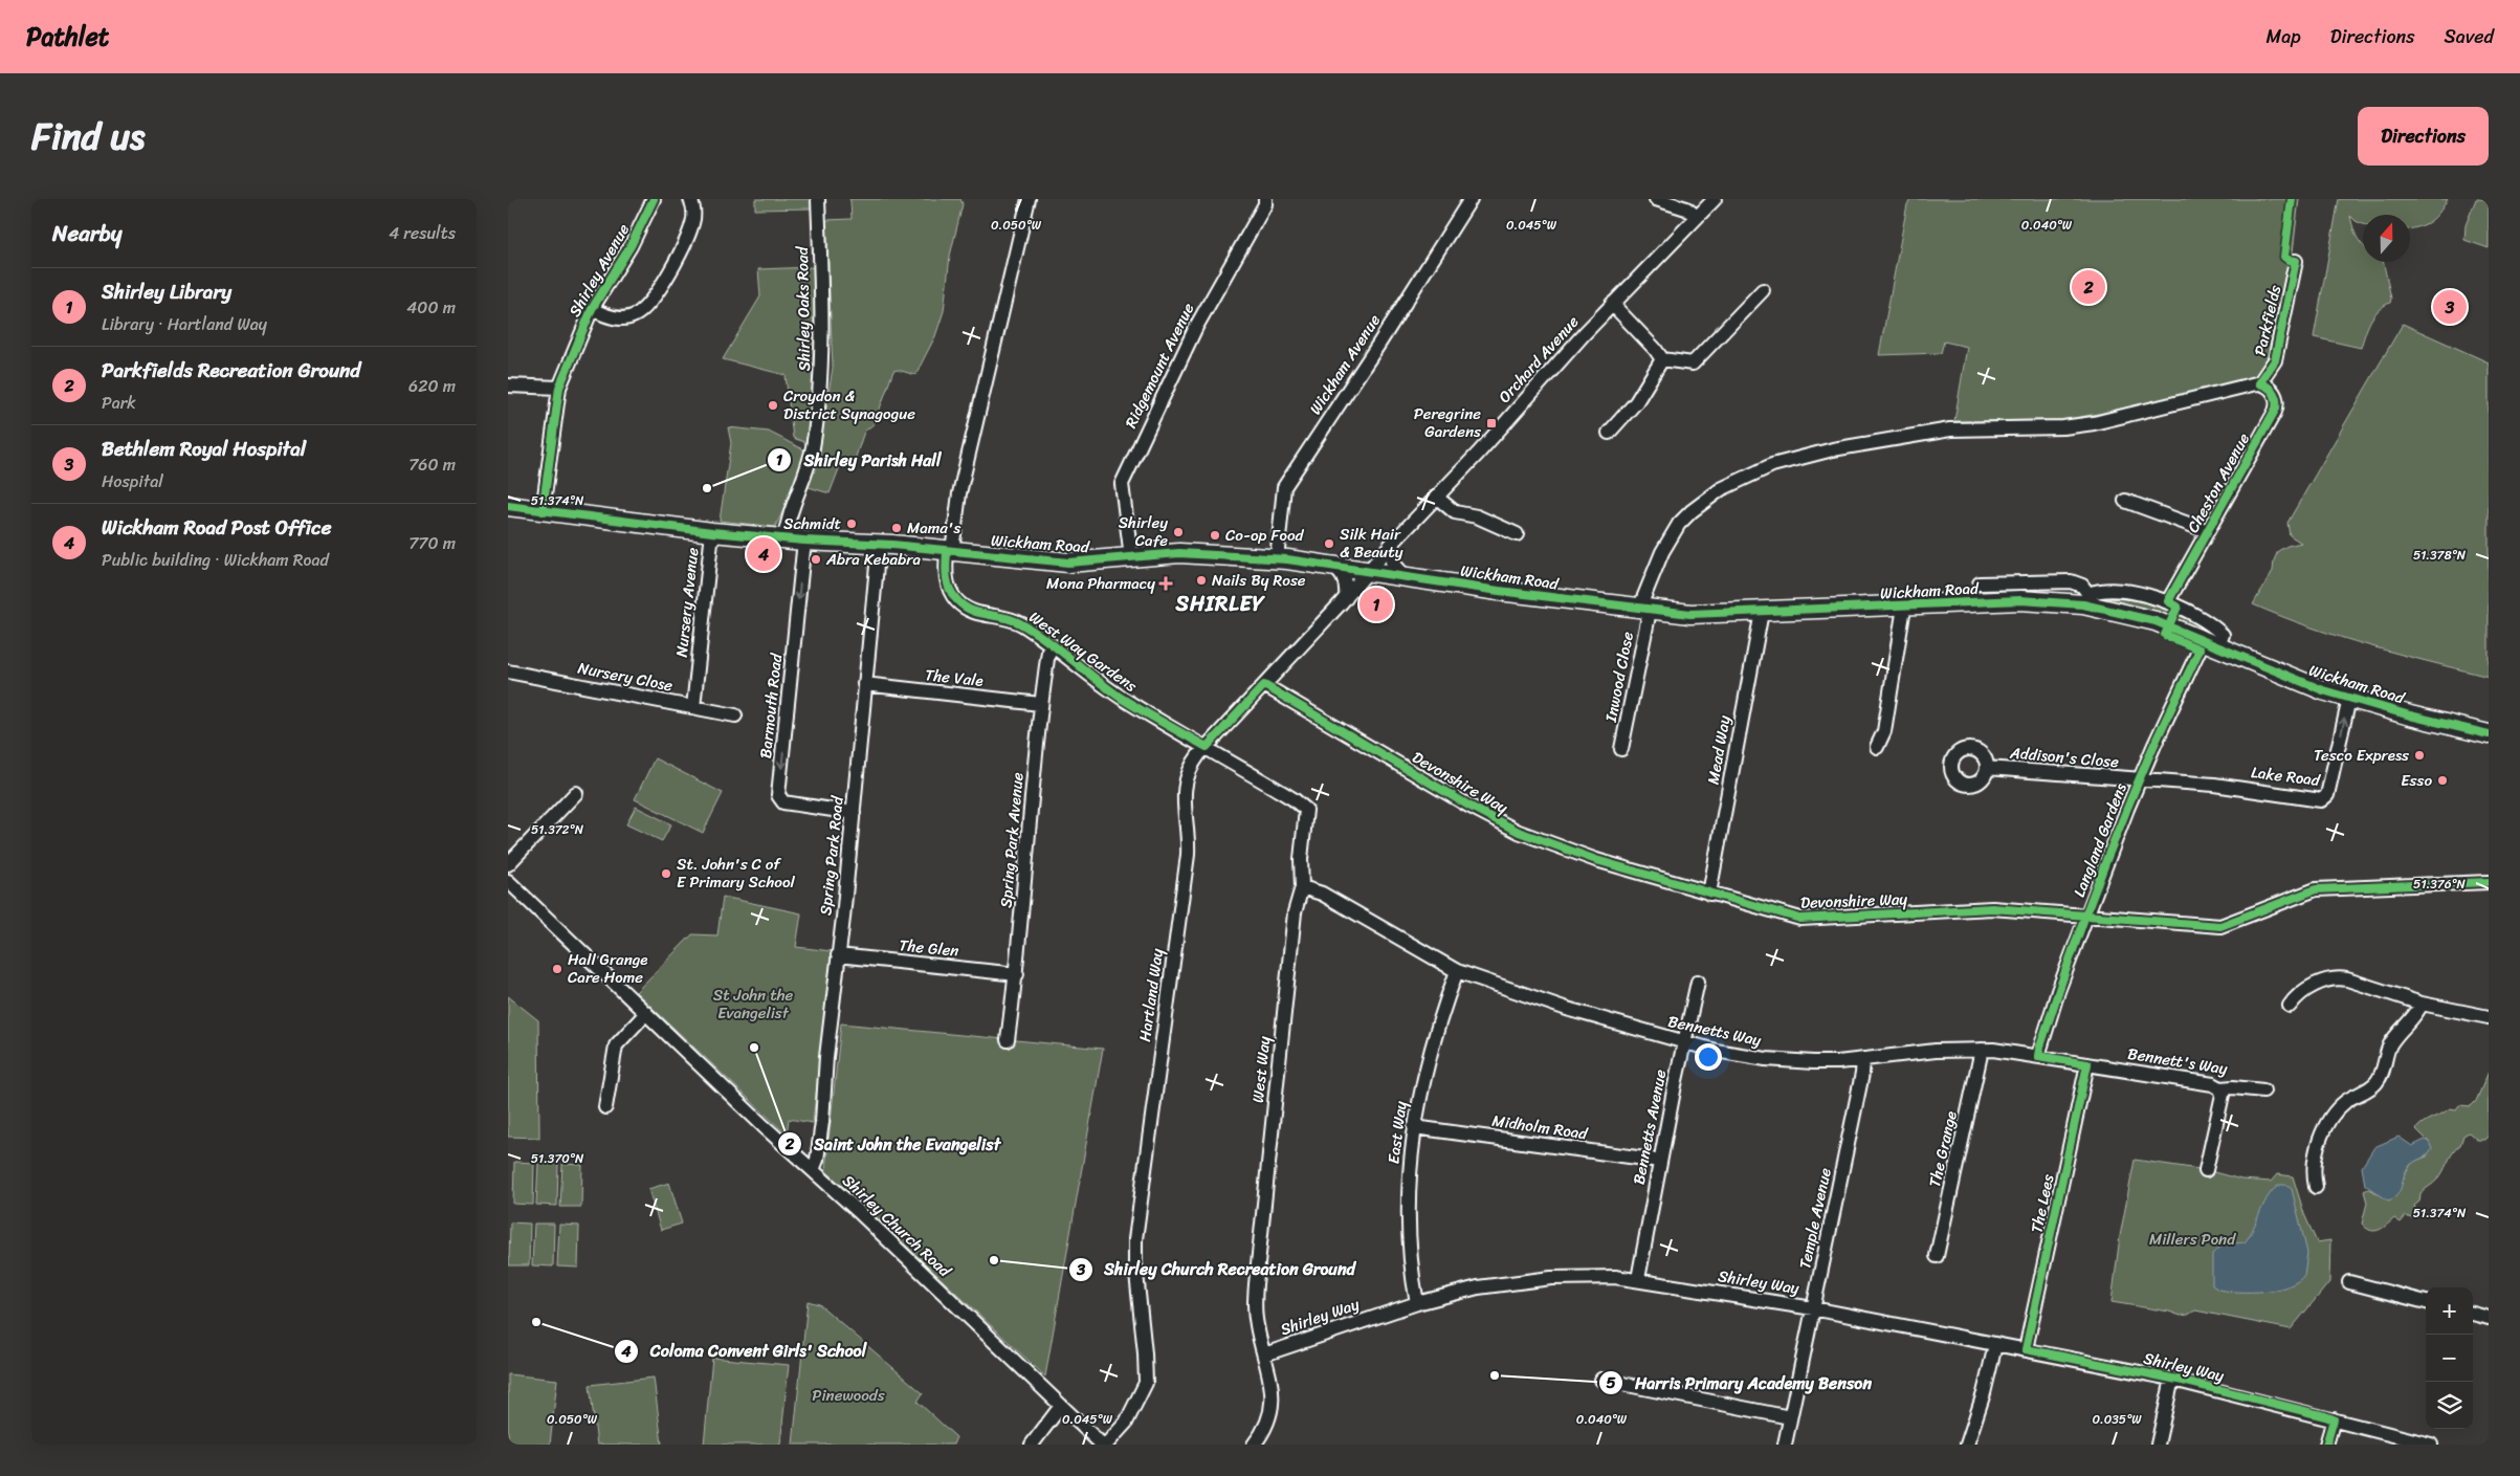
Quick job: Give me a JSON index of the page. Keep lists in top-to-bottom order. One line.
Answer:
{"streets":{"highway":["Wickham Road"],"street":["Shirley Avenue","Shirley Oaks Road","Parkfields","Orchard Avenue","Wickham Avenue","Ridgemount Avenue","Cheston Avenue","Nursery Avenue","West Way Gardens","Nursery Close","Inwood Close","The Vale","Barmouth Road","Mead Way","Addison's Close","Lake Road","Devonshire Way","Spring Park Avenue","Langland Gardens","Spring Park Road","The Glen","Hartland Way","Bennetts Way","Bennett's Way","West Way","Midholm Road","Bennetts Avenue","East Way","The Grange","The Lees","Temple Avenue","Shirley Church Road","Shirley Way"]},"crossings":[["Shirley Avenue","Wickham Road"],["Shirley Oaks Road","Wickham Road"],["Parkfields","Cheston Avenue"],["Orchard Avenue","Wickham Road"],["Orchard Avenue","Hartland Way"],["Wickham Avenue","Wickham Road"],["Ridgemount Avenue","Wickham Road"],["Cheston Avenue","Wickham Road"],["Wickham Road","Nursery Avenue"],["Wickham Road","West Way Gardens"],["Wickham Road","Inwood Close"],["Wickham Road","Barmouth Road"],["Wickham Road","Mead Way"],["Wickham Road","Lake Road"],["Wickham Road","Langland Gardens"],["Wickham Road","Spring Park Road"],["Wickham Road","Hartland Way"],["Nursery Avenue","Nursery Close"],["West Way Gardens","Spring Park Avenue"],["West Way Gardens","Hartland Way"],["West Way Gardens","West Way"],["The Vale","Spring Park Avenue"],["The Vale","Spring Park Road"],["Barmouth Road","Spring Park Road"],["Mead Way","Devonshire Way"],["Addison's Close","Lake Road"],["Addison's Close","Langland Gardens"],["Lake Road","Langland Gardens"],["Devonshire Way","Langland Gardens"],["Devonshire Way","Hartland Way"],["Spring Park Avenue","The Glen"],["Langland Gardens","Bennetts Way"],["Spring Park Road","The Glen"],["Spring Park Road","Shirley Church Road"],["Hartland Way","West Way"],["Hartland Way","Shirley Church Road"],["Bennetts Way","Bennett's Way"],["Bennetts Way","West Way"],["Bennetts Way","Bennetts Avenue"],["Bennetts Way","East Way"],["Bennetts Way","The Grange"],["Bennetts Way","The Lees"],["Bennetts Way","Temple Avenue"],["Bennett's Way","The Lees"],["West Way","Shirley Way"],["Midholm Road","Bennetts Avenue"],["Midholm Road","East Way"],["Bennetts Avenue","Shirley Way"],["East Way","Shirley Way"],["The Lees","Shirley Way"],["Temple Avenue","Shirley Way"]],"one_way":["Barmouth Road"],"districts":["SHIRLEY"],"parks":["St John the Evangelist","Millers Pond","Pinewoods"],"places":{"other":["Croydon & District Synagogue","Shirley Parish Hall","Schmidt","Mama's","Shirley Cafe","Co-op Food","Silk Hair & Beauty","Abra Kebabra","Nails By Rose","Tesco Express","Esso","St. John's C of E Primary School","Hall Grange Care Home","Saint John the Evangelist","Shirley Church Recreation Ground","Coloma Convent Girls' School","Harris Primary Academy Benson"],"transit":["Peregrine Gardens"],"health":["Mona Pharmacy"]},"north":"top","page":{"header":"Pathlet","nav":["Map","Directions","Saved"],"title":"Find us","buttons":"Directions","heading":["Nearby","4 results"],"list":[{"mark":"1","name":"Shirley Library","note":"Library · Hartland Way","value":"400 m"},{"mark":"2","name":"Parkfields Recreation Ground","note":"Park","value":"620 m"},{"mark":"3","name":"Bethlem Royal Hospital","note":"Hospital","value":"760 m"},{"mark":"4","name":"Wickham Road Post Office","note":"Public building · Wickham Road","value":"770 m"}],"pins":["2","3","4","1"],"map_buttons":["+","−"]},"coordinates":["0.050°W","0.045°W","0.040°W","51.374°N","51.378°N","51.372°N","51.376°N","51.370°N","0.035°W"]}
